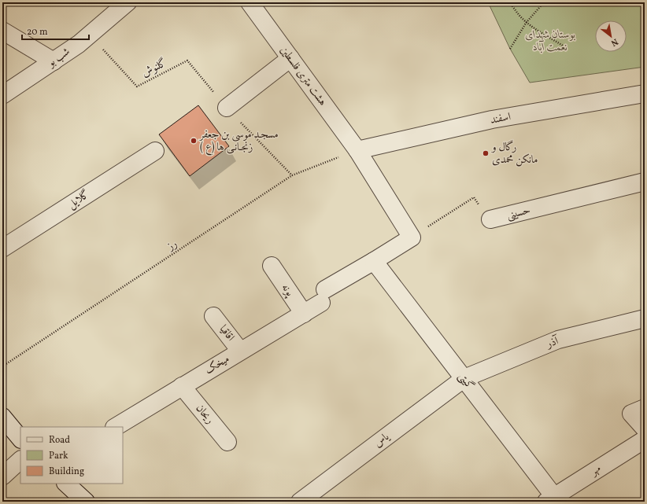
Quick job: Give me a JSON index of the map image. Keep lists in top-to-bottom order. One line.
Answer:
{"streets":{"street":["شب بو","هشت متری فلسطین","اسفند","گلایل","حسینی","پونه","اقاقیا","آذر","میخک","گیتی","ریحان","یاس","مهر"],"path":["گلنوش","رز"]},"crossings":[["شب بو","گلنوش"],["هشت متری فلسطین","اسفند"],["هشت متری فلسطین","رز"],["هشت متری فلسطین","میخک"],["اسفند","رز"],["پونه","میخک"],["اقاقیا","میخک"],["آذر","گیتی"],["آذر","یاس"],["میخک","گیتی"],["میخک","ریحان"],["گیتی","یاس"],["گیتی","مهر"]],"parks":["بوستان شهدای نعمت آباد"],"places":["مسجـد موسی بن جعفر ( ع) زنجـانـی ها","رگال و مانکن محمدی"],"legend":["Road","Park","Building"],"scale_bar":"20 m","north":"bottom right"}
